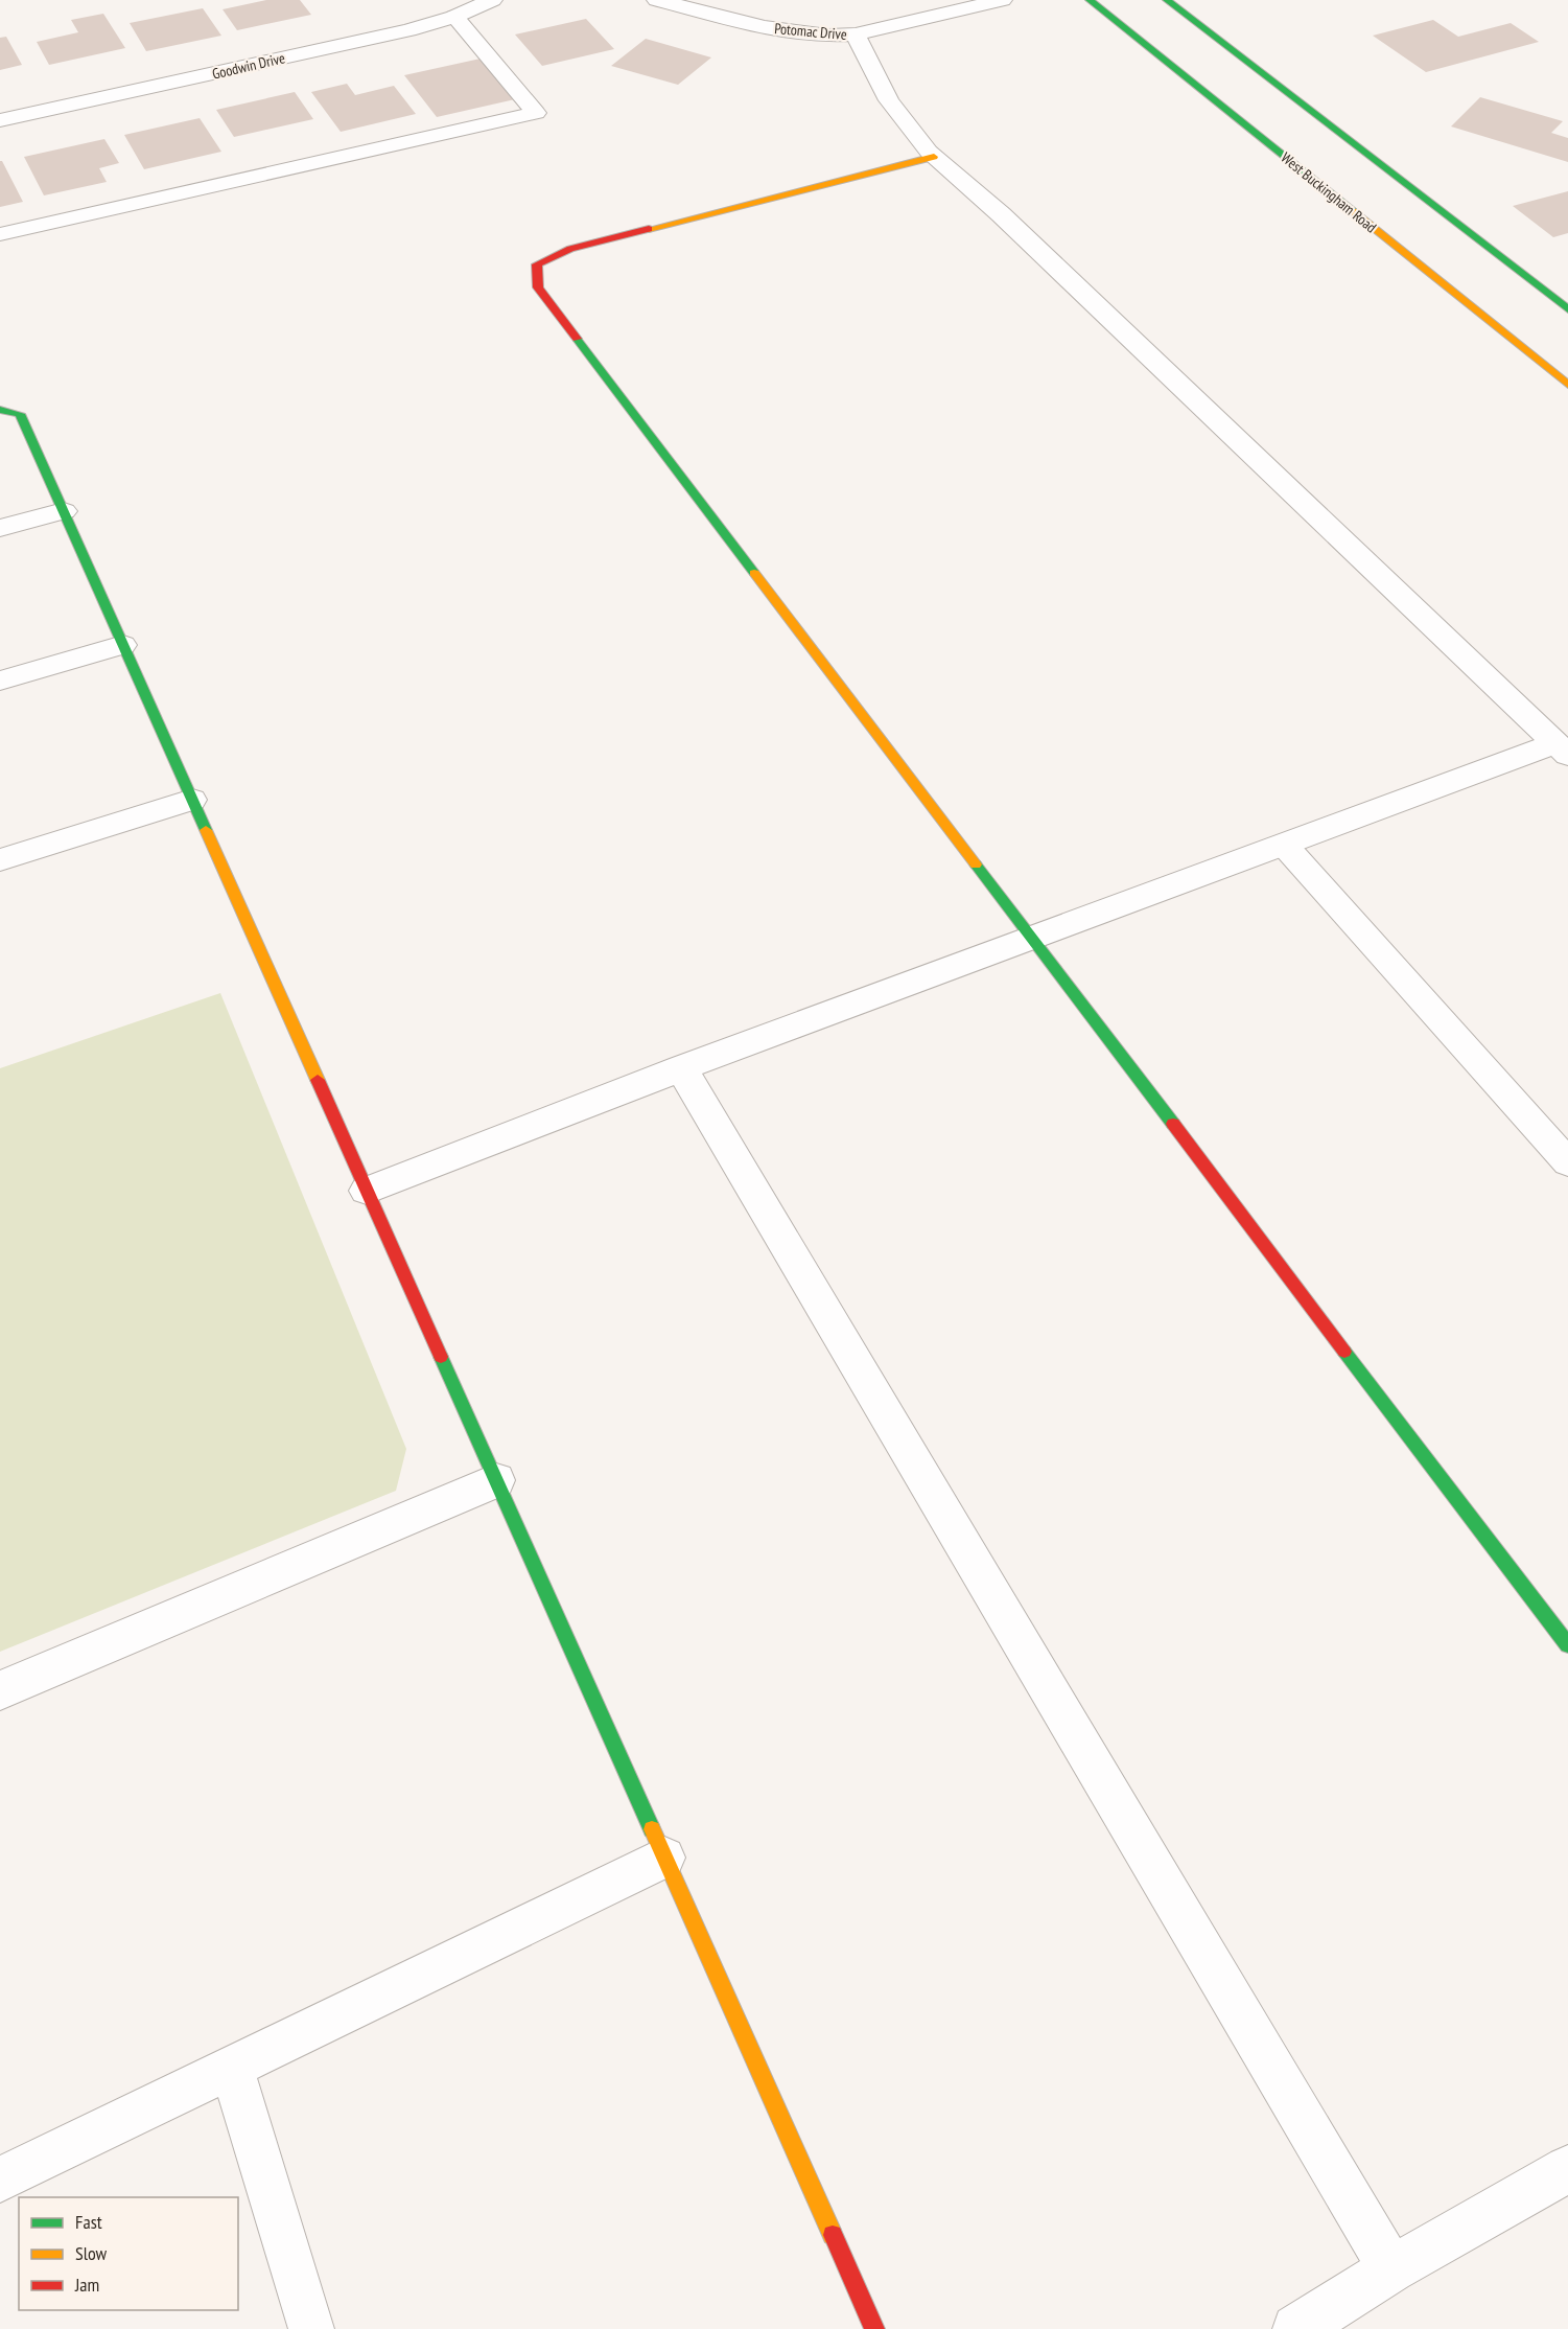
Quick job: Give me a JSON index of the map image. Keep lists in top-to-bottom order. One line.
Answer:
{"streets":{"street":["Potomac Drive","Goodwin Drive","West Buckingham Road"]},"legend":["Fast","Slow","Jam"]}
